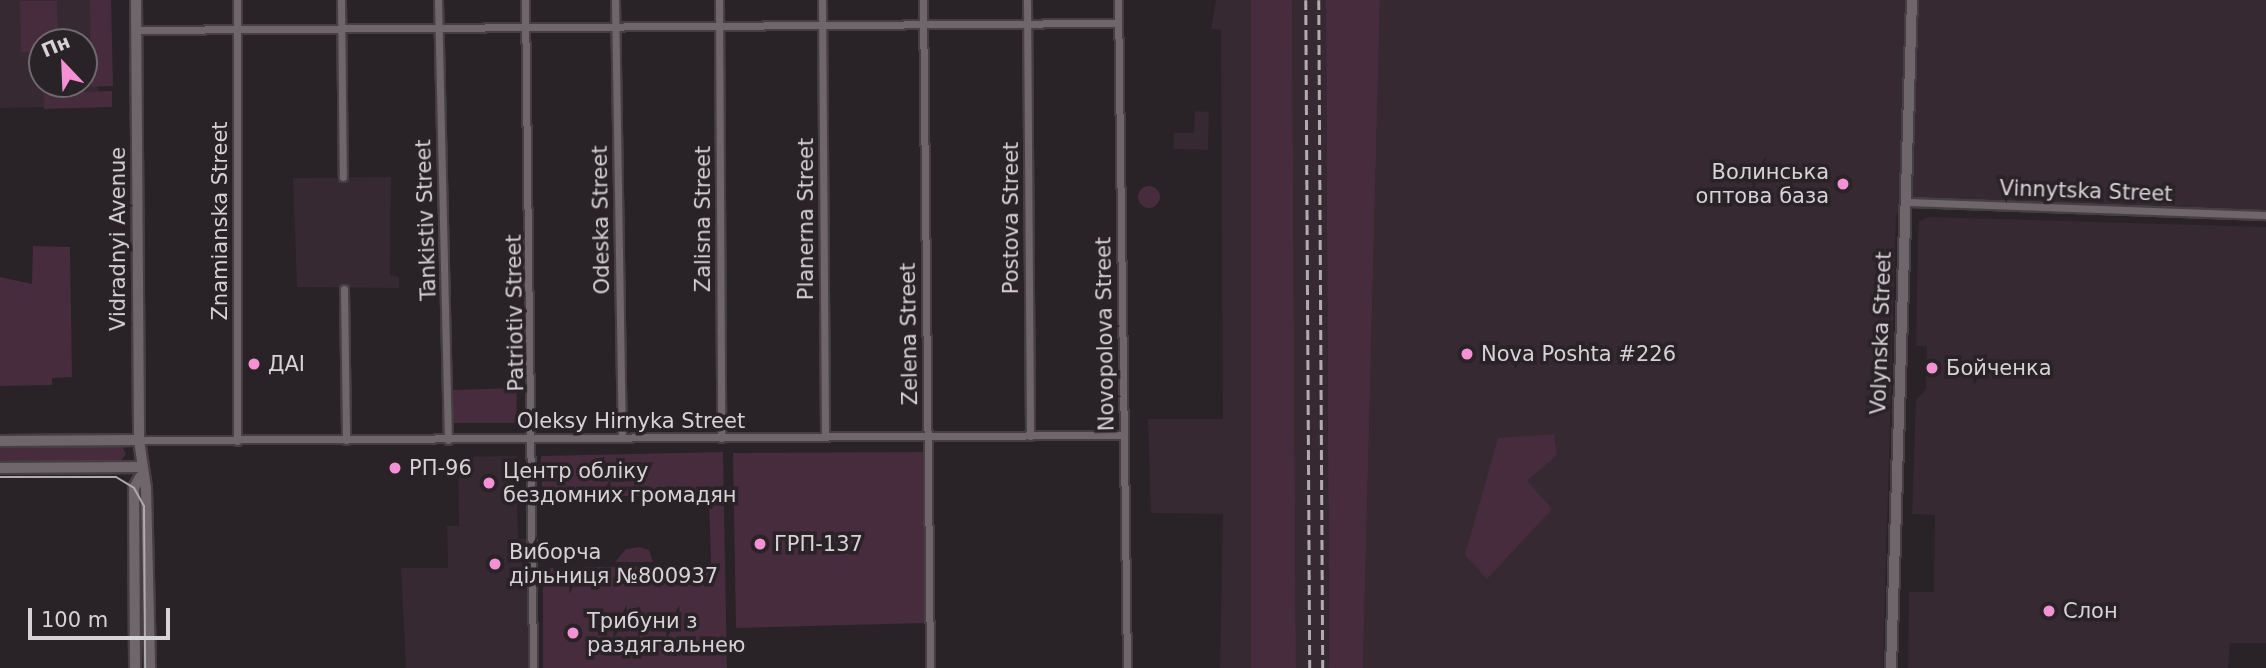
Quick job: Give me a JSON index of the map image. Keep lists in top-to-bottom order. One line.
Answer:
{"streets":{"main road":["Vidradnyi Avenue","Volynska Street"],"street":["Vinnytska Street","Postova Street","Zalisna Street","Planerna Street","Tankistiv Street","Odeska Street","Znamianska Street","Patriotiv Street","Zelena Street","Novopolova Street","Oleksy Hirnyka Street"]},"crossings":[["Vinnytska Street","Volynska Street"],["Postova Street","Oleksy Hirnyka Street"],["Zalisna Street","Oleksy Hirnyka Street"],["Planerna Street","Oleksy Hirnyka Street"],["Tankistiv Street","Oleksy Hirnyka Street"],["Odeska Street","Oleksy Hirnyka Street"],["Znamianska Street","Oleksy Hirnyka Street"],["Vidradnyi Avenue","Oleksy Hirnyka Street"],["Patriotiv Street","Oleksy Hirnyka Street"],["Zelena Street","Oleksy Hirnyka Street"],["Novopolova Street","Oleksy Hirnyka Street"]],"places":["Волинська оптова база","Nova Poshta #226","ДАІ","Бойченка","РП-96","Центр обліку бездомних громадян","ГРП-137","Виборча дільниця №800937","Слон","Трибуни з раздягальнею"],"scale_bar":"100 m","north":"top left"}
